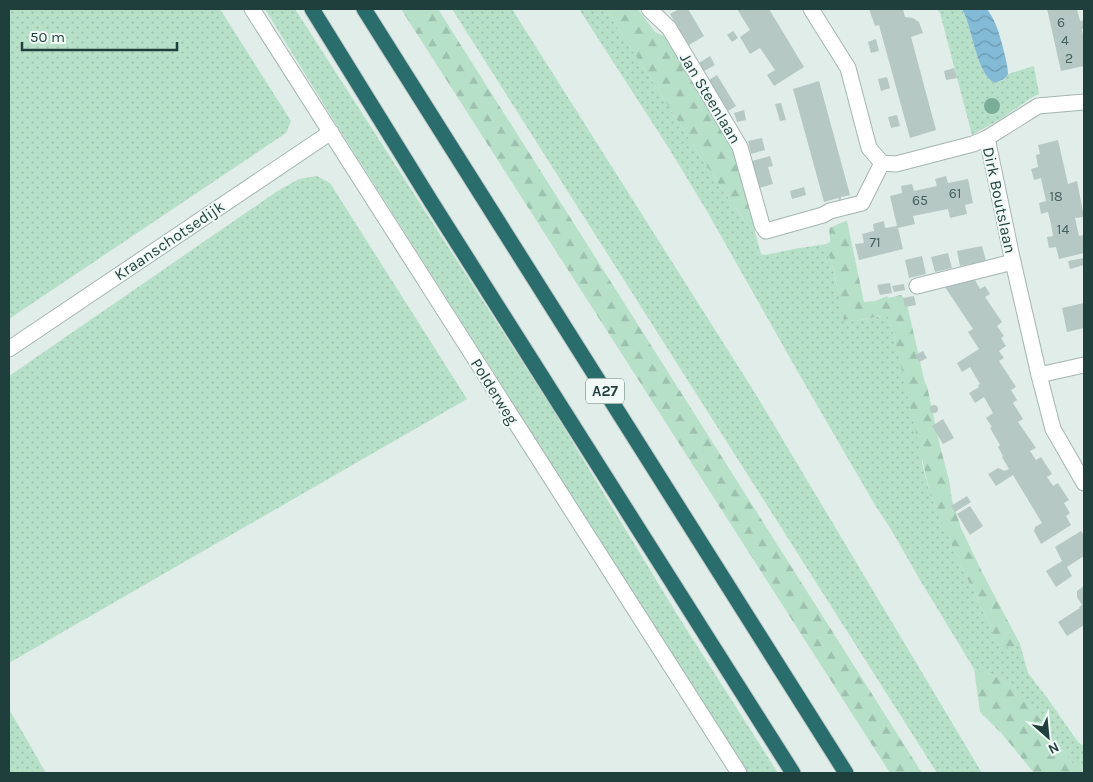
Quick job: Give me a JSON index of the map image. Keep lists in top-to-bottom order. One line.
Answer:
{"streets":{"highway":["A27"],"street":["Jan Steenlaan","Dirk Boutslaan","Kraanschotsedijk","Polderweg"]},"crossings":[["Kraanschotsedijk","Polderweg"]],"house_numbers":["6","4","2","61","18","65","14","71"],"scale_bar":"50 m","north":"bottom right"}
